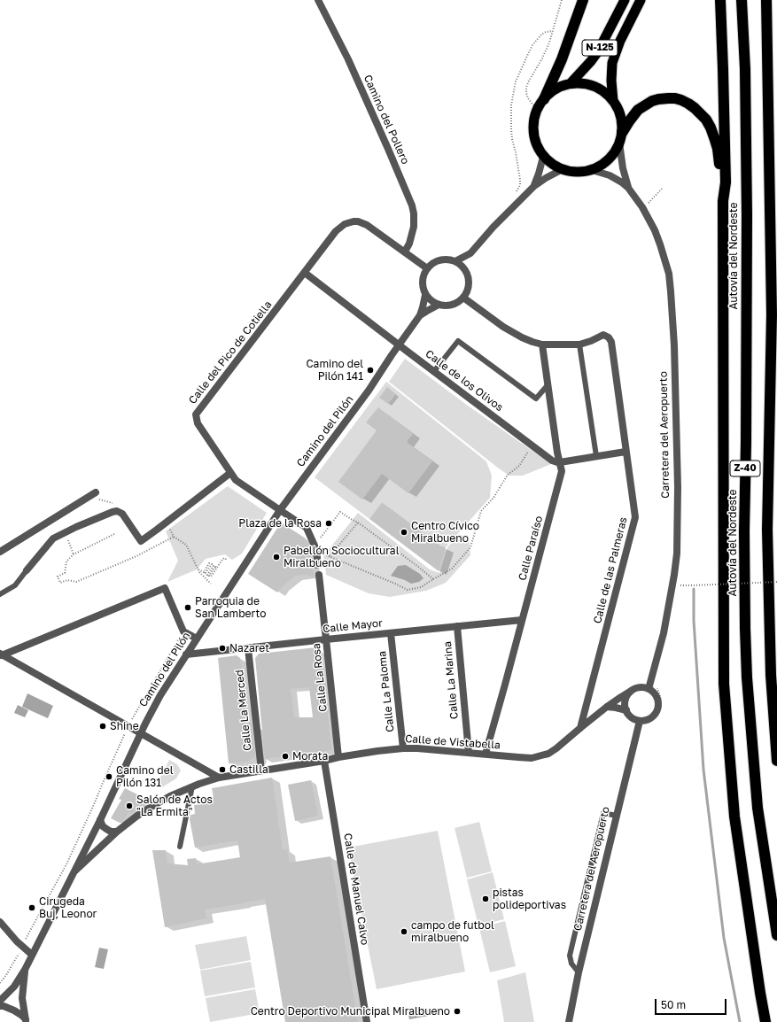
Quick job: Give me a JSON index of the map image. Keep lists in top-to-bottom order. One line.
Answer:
{"streets":{"highway":["N-125","Autovía del Nordeste","Z-40"],"street":["Camino del Pollero","Calle del Pico de Cotiella","Calle de los Olivos","Camino del Pilón","Carretera del Aeropuerto","Calle Paraíso","Calle de las Palmeras","Calle Mayor","Calle La Rosa","Calle La Marina","Calle La Paloma","Calle La Merced","Calle de Vistabella","Calle de Manuel Calvo"]},"crossings":[["N-125","Carretera del Aeropuerto"],["Camino del Pollero","Calle del Pico de Cotiella"],["Calle del Pico de Cotiella","Calle de los Olivos"],["Calle del Pico de Cotiella","Camino del Pilón"],["Calle de los Olivos","Camino del Pilón"],["Calle de los Olivos","Calle Paraíso"],["Camino del Pilón","Calle Mayor"],["Camino del Pilón","Calle de Vistabella"],["Carretera del Aeropuerto","Calle de Vistabella"],["Calle Paraíso","Calle Mayor"],["Calle Paraíso","Calle de Vistabella"],["Calle de las Palmeras","Calle de Vistabella"],["Calle Mayor","Calle La Rosa"],["Calle Mayor","Calle La Marina"],["Calle Mayor","Calle La Paloma"],["Calle Mayor","Calle La Merced"],["Calle La Rosa","Calle de Vistabella"],["Calle La Marina","Calle de Vistabella"],["Calle La Paloma","Calle de Vistabella"],["Calle La Merced","Calle de Vistabella"],["Calle de Vistabella","Calle de Manuel Calvo"]],"places":["Camino del Pilón 141","Plaza de la Rosa","Centro Cívico Miralbueno","Pabellón Sociocultural Miralbueno","Parroquia de San Lamberto","Nazaret","Shine","Morata","Castilla","Camino del Pilón 131","Salón de Actos \"La Ermita\"","pistas polideportivas","Cirugeda Buj, Leonor","campo de futbol miralbueno","Centro Deportivo Municipal Miralbueno"],"scale_bar":"50 m"}
